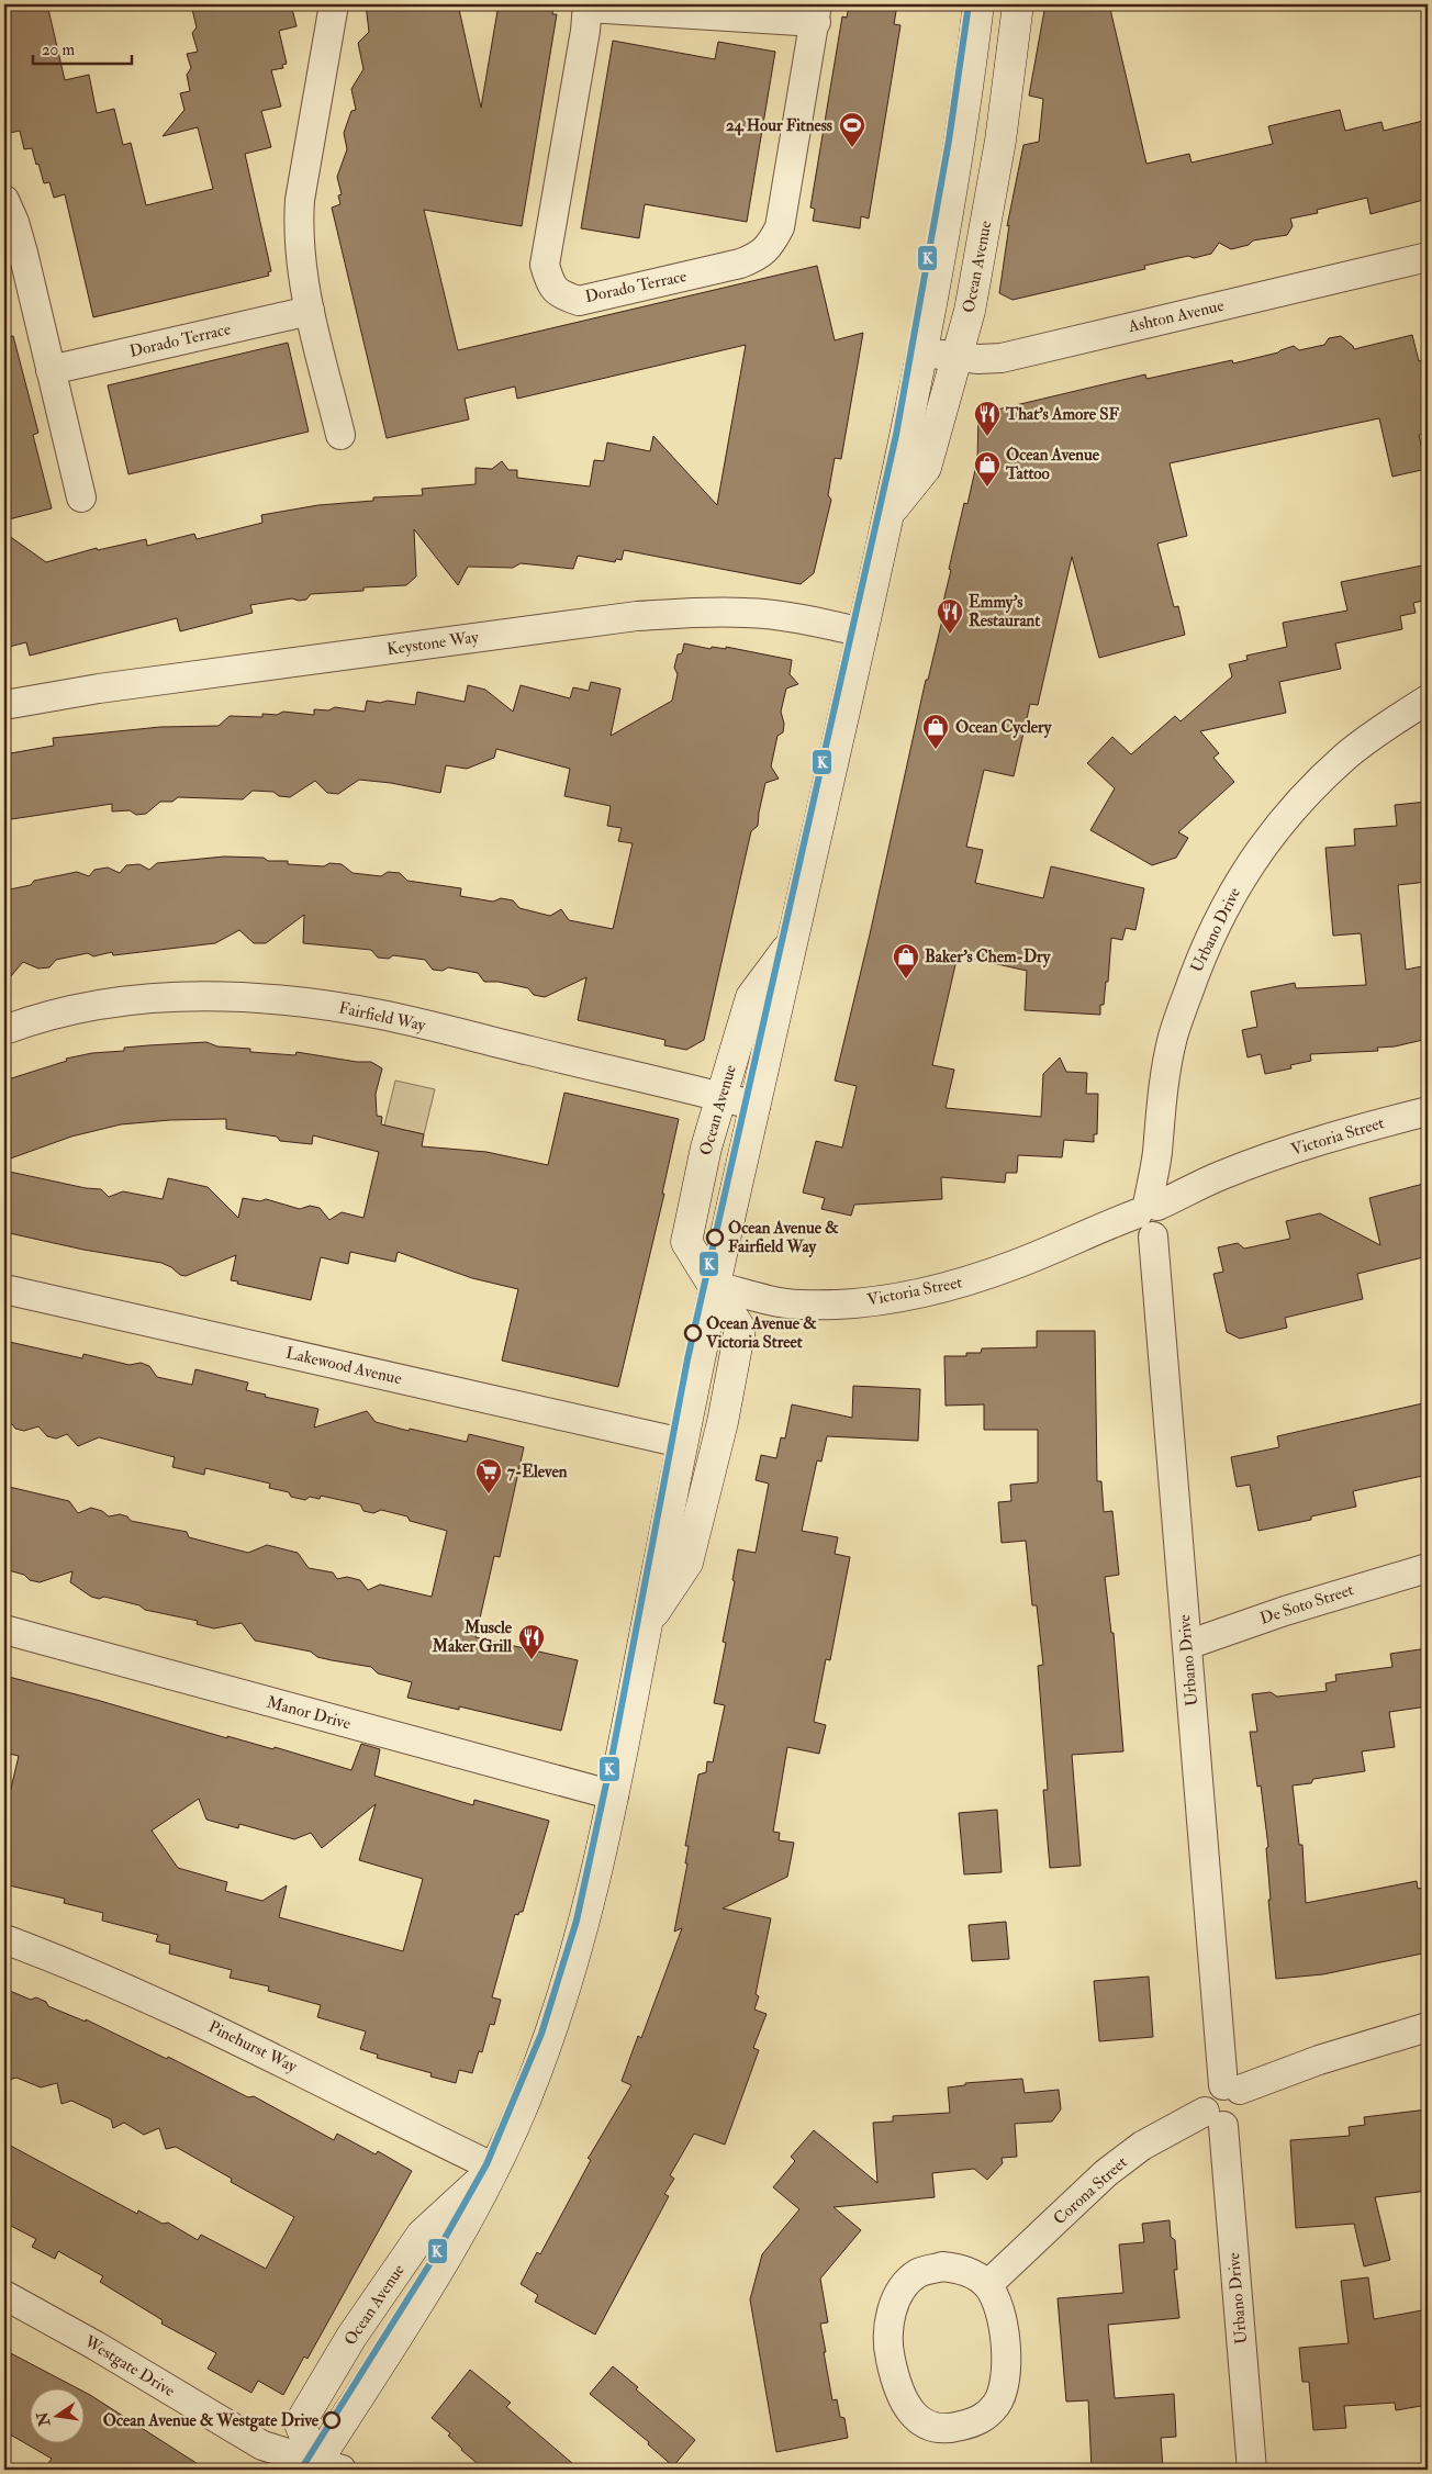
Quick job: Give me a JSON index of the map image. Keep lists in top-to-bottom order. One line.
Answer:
{"streets":{"main road":["Ocean Avenue"],"street":["Dorado Terrace","Ashton Avenue","Keystone Way","Urbano Drive","Fairfield Way","Victoria Street","Lakewood Avenue","De Soto Street","Manor Drive","Pinehurst Way","Corona Street","Westgate Drive"]},"crossings":[["Ocean Avenue","Ashton Avenue"],["Ocean Avenue","Keystone Way"],["Ocean Avenue","Fairfield Way"],["Ocean Avenue","Victoria Street"],["Ocean Avenue","Lakewood Avenue"],["Ocean Avenue","Manor Drive"],["Ocean Avenue","Pinehurst Way"],["Ocean Avenue","Westgate Drive"],["Urbano Drive","Victoria Street"],["Urbano Drive","De Soto Street"],["Urbano Drive","Corona Street"]],"places":{"sports":["24 Hour Fitness"],"restaurant":["That's Amore SF","Emmy's Restaurant","Muscle Maker Grill"],"shop":["Ocean Avenue Tattoo","Ocean Cyclery","Baker's Chem-Dry"],"other":["Ocean Avenue & Fairfield Way","Ocean Avenue & Victoria Street","Ocean Avenue & Westgate Drive"],"supermarket":["7-Eleven"]},"lines":["transit line K"],"scale_bar":"20 m","north":"left"}
